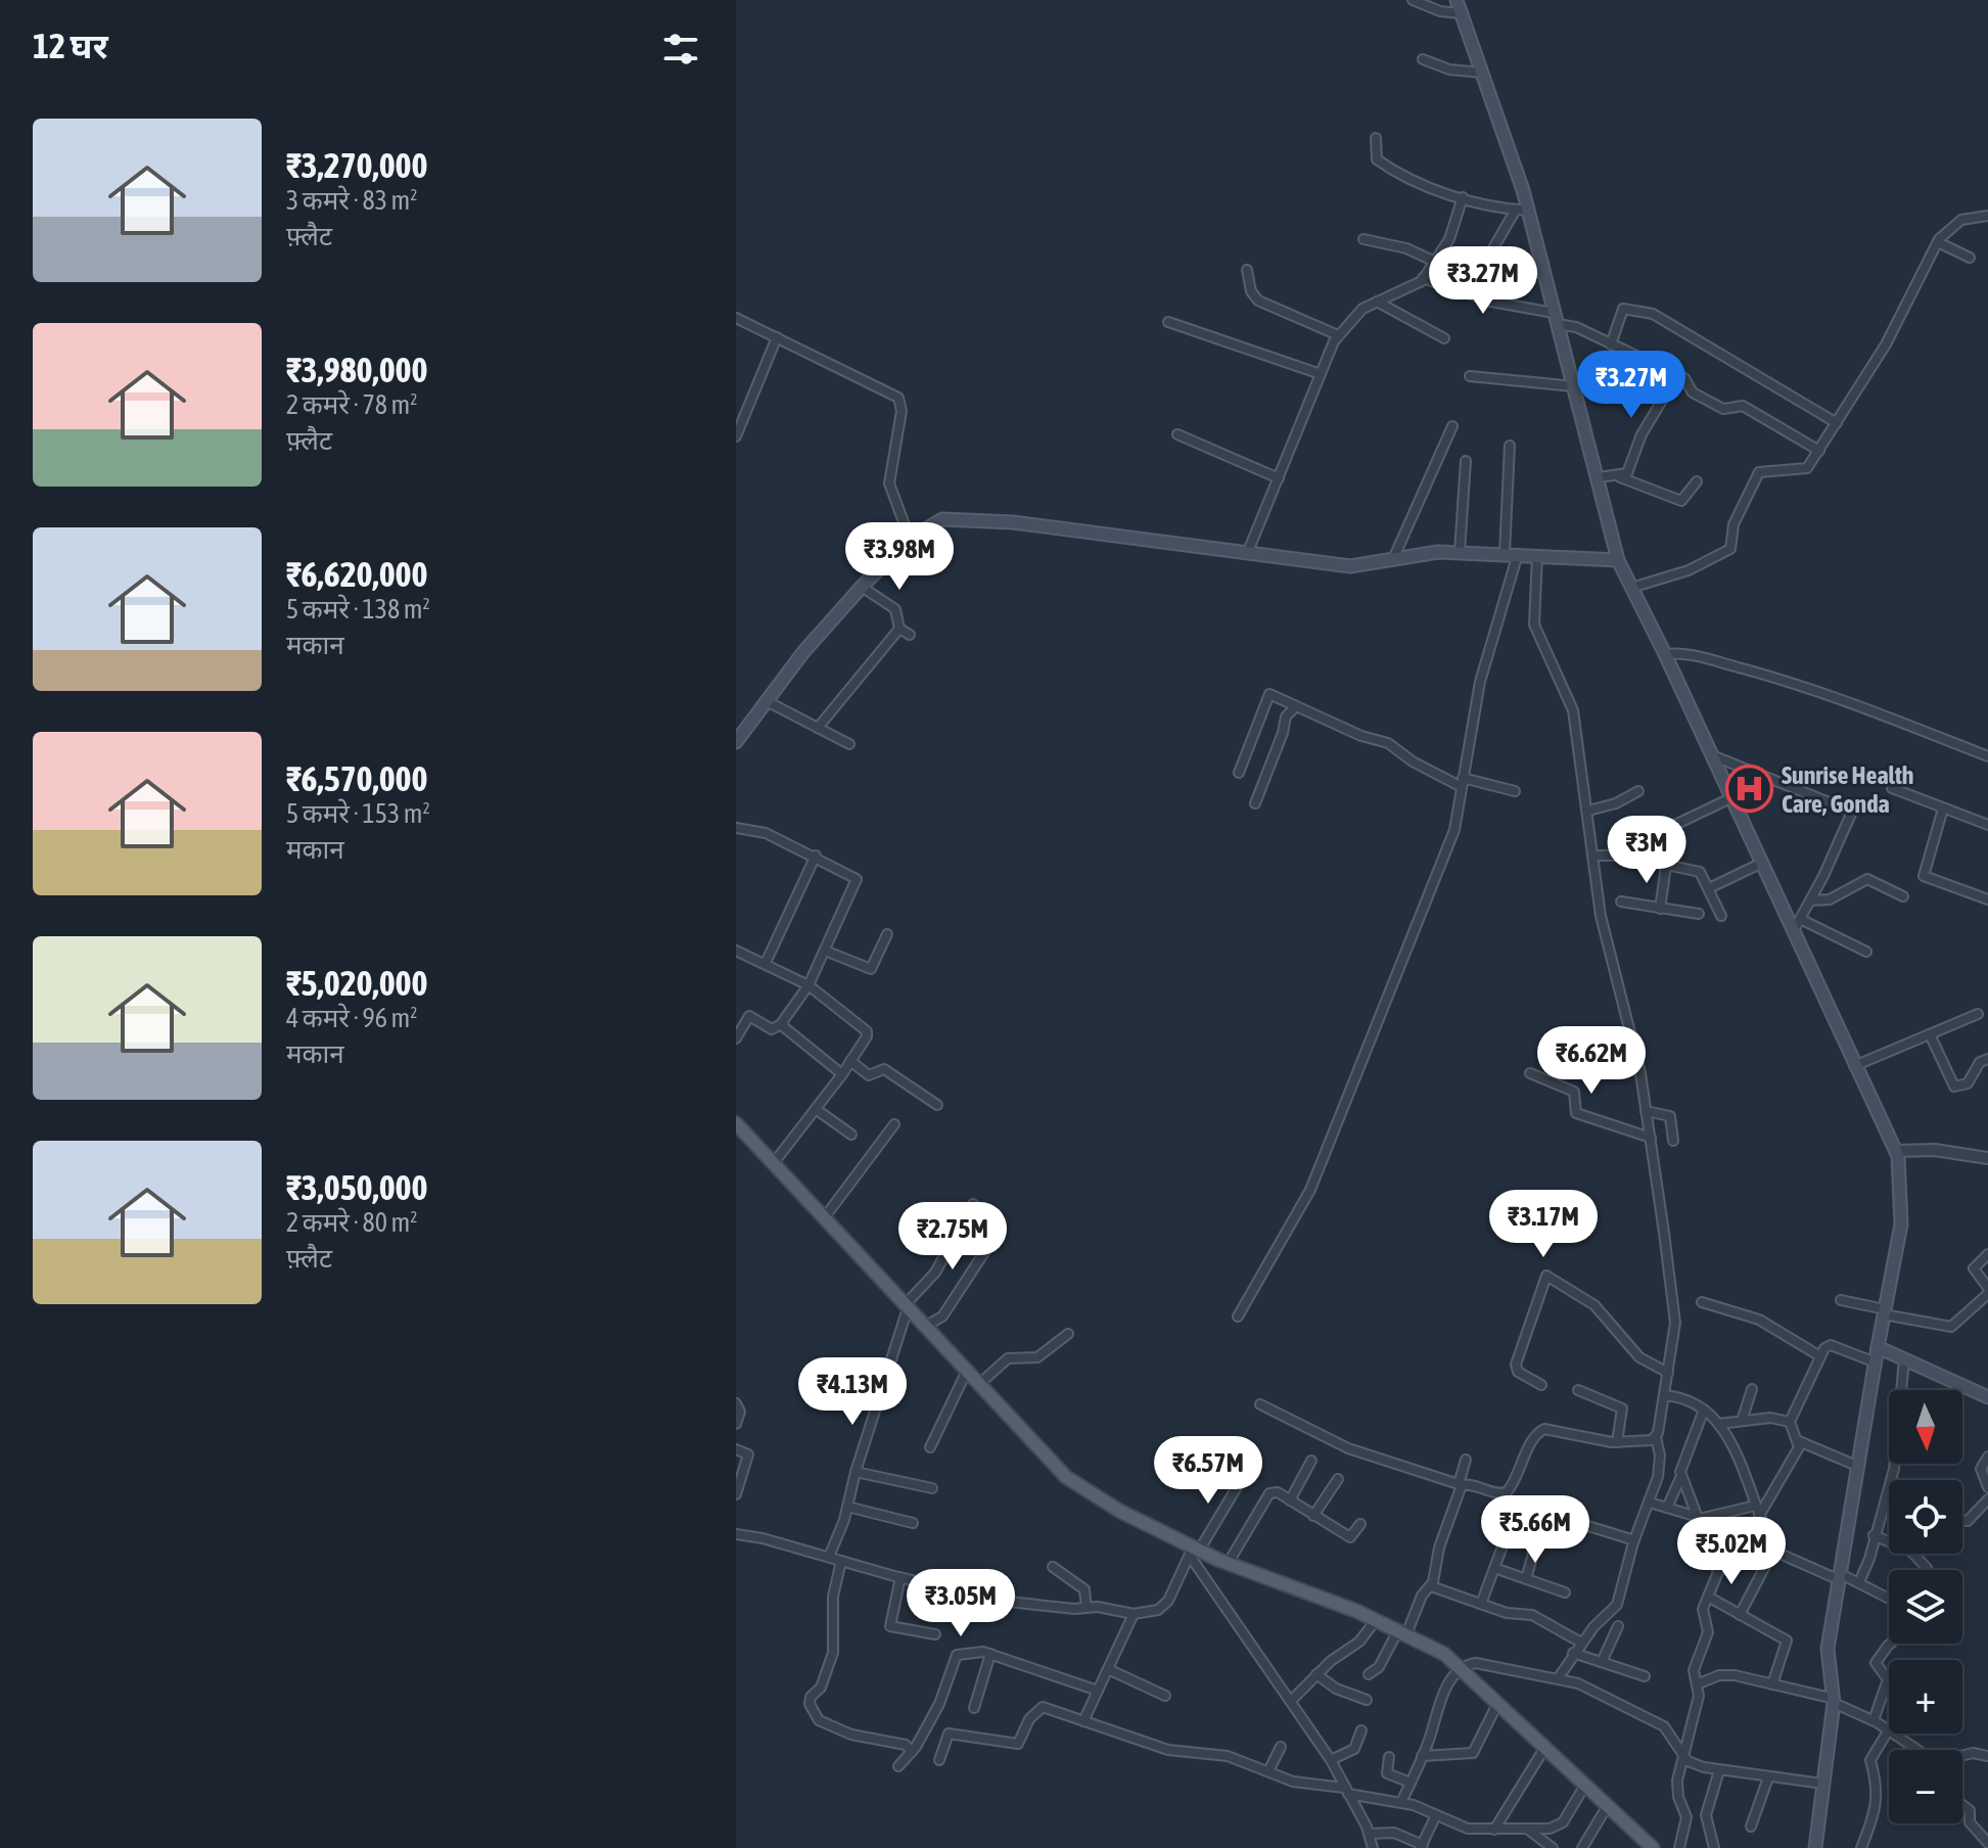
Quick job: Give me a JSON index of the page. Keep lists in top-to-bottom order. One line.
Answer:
{"places":{"hospital":["Sunrise Health Care, Gonda"]},"north":"bottom","page":{"heading":"12 घर","list":[{"name":"₹3,270,000","note":"3 कमरे · 83 m² · फ़्लैट"},{"name":"₹3,980,000","note":"2 कमरे · 78 m² · फ़्लैट"},{"name":"₹6,620,000","note":"5 कमरे · 138 m² · मकान"},{"name":"₹6,570,000","note":"5 कमरे · 153 m² · मकान"},{"name":"₹5,020,000","note":"4 कमरे · 96 m² · मकान"},{"name":"₹3,050,000","note":"2 कमरे · 80 m² · फ़्लैट"}],"price":["₹3.27M","₹3.27M","₹3.98M","₹3M","₹6.62M","₹3.17M","₹2.75M","₹4.13M","₹6.57M","₹5.66M","₹5.02M","₹3.05M"],"map_buttons":["+","−"]}}
